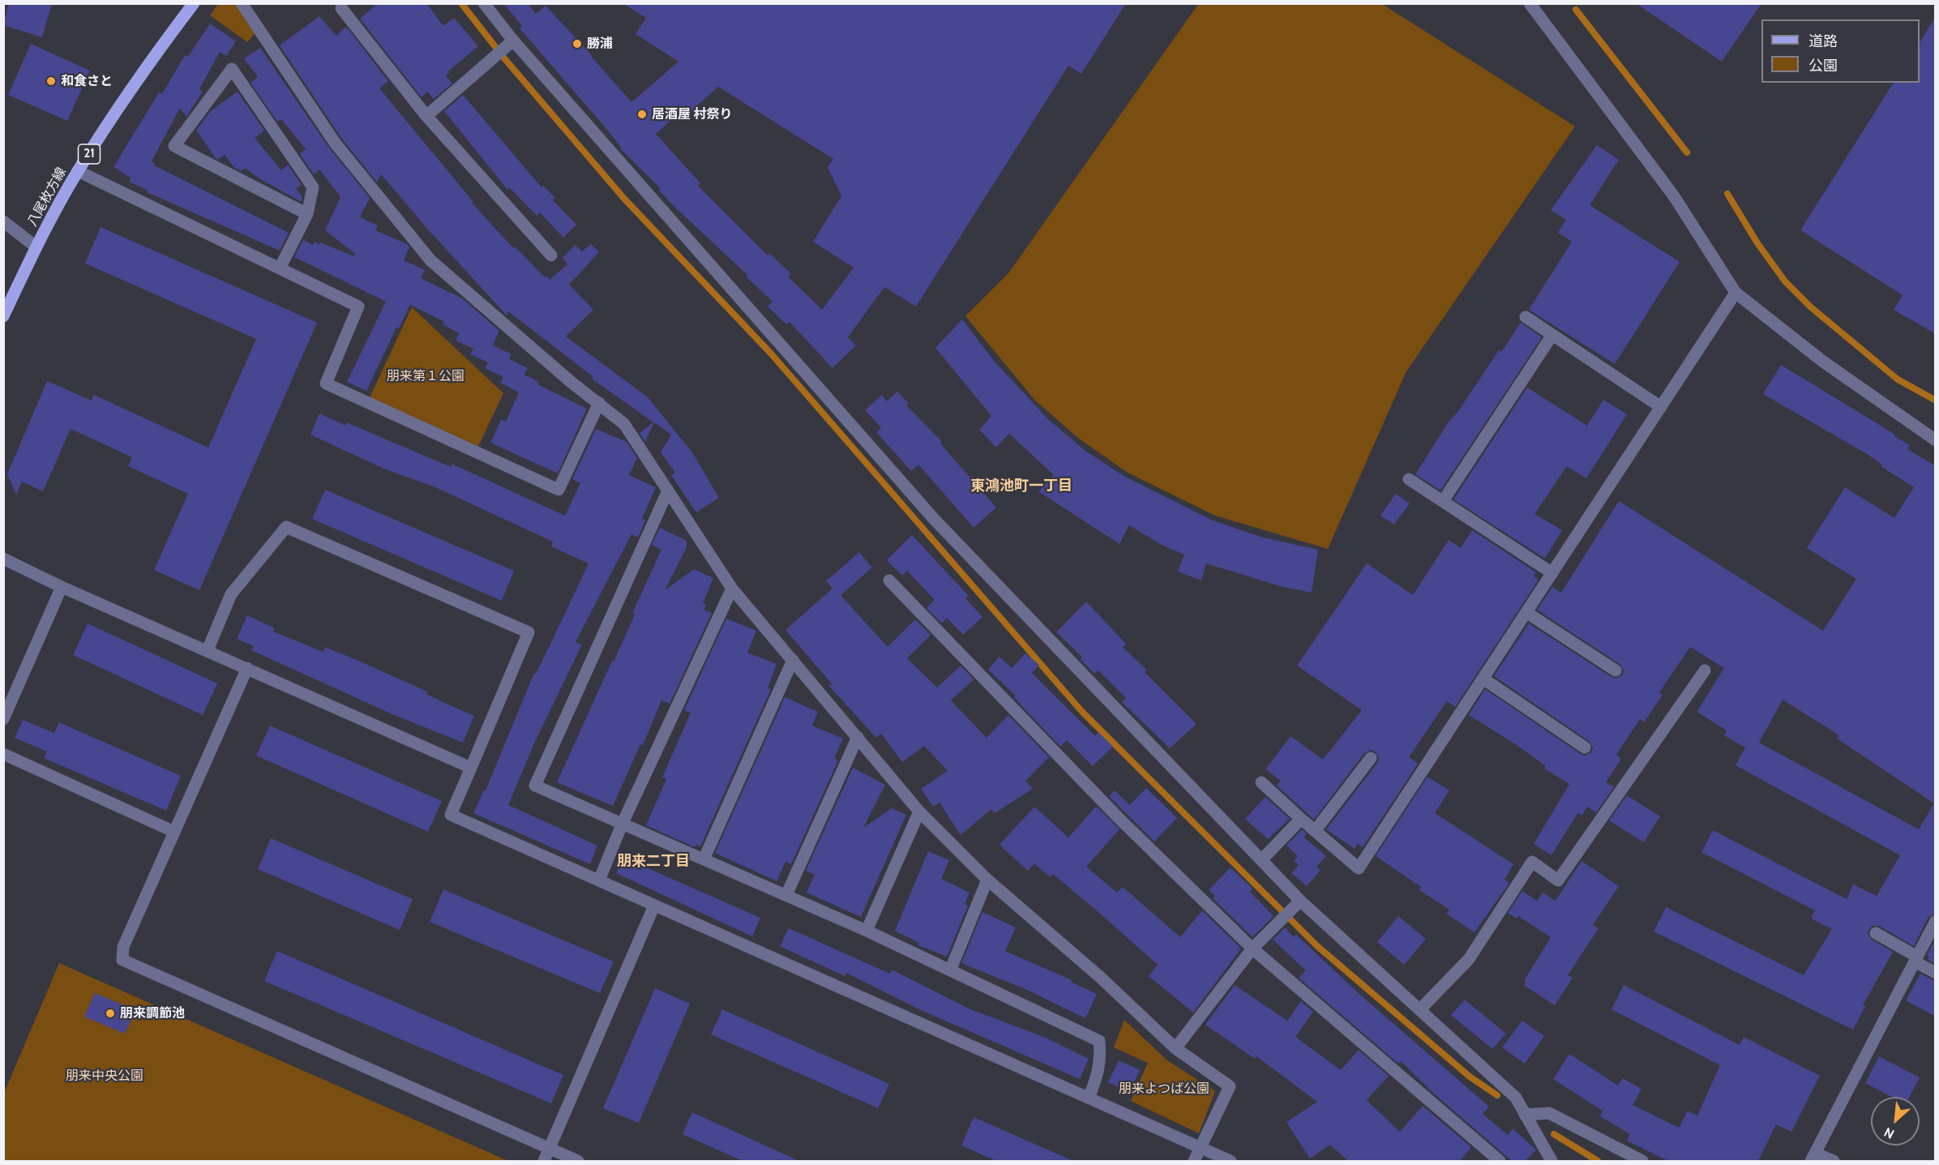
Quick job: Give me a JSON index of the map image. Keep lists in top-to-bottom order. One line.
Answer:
{"streets":{"main road":["21","八尾枚方線"]},"districts":["東鴻池町一丁目","朋来二丁目"],"parks":["朋来第１公園","朋来中央公園","朋来よつば公園"],"places":["勝浦","和食さと","居酒屋 村祭り","朋来調節池"],"legend":["道路","公園"],"north":"bottom left"}
